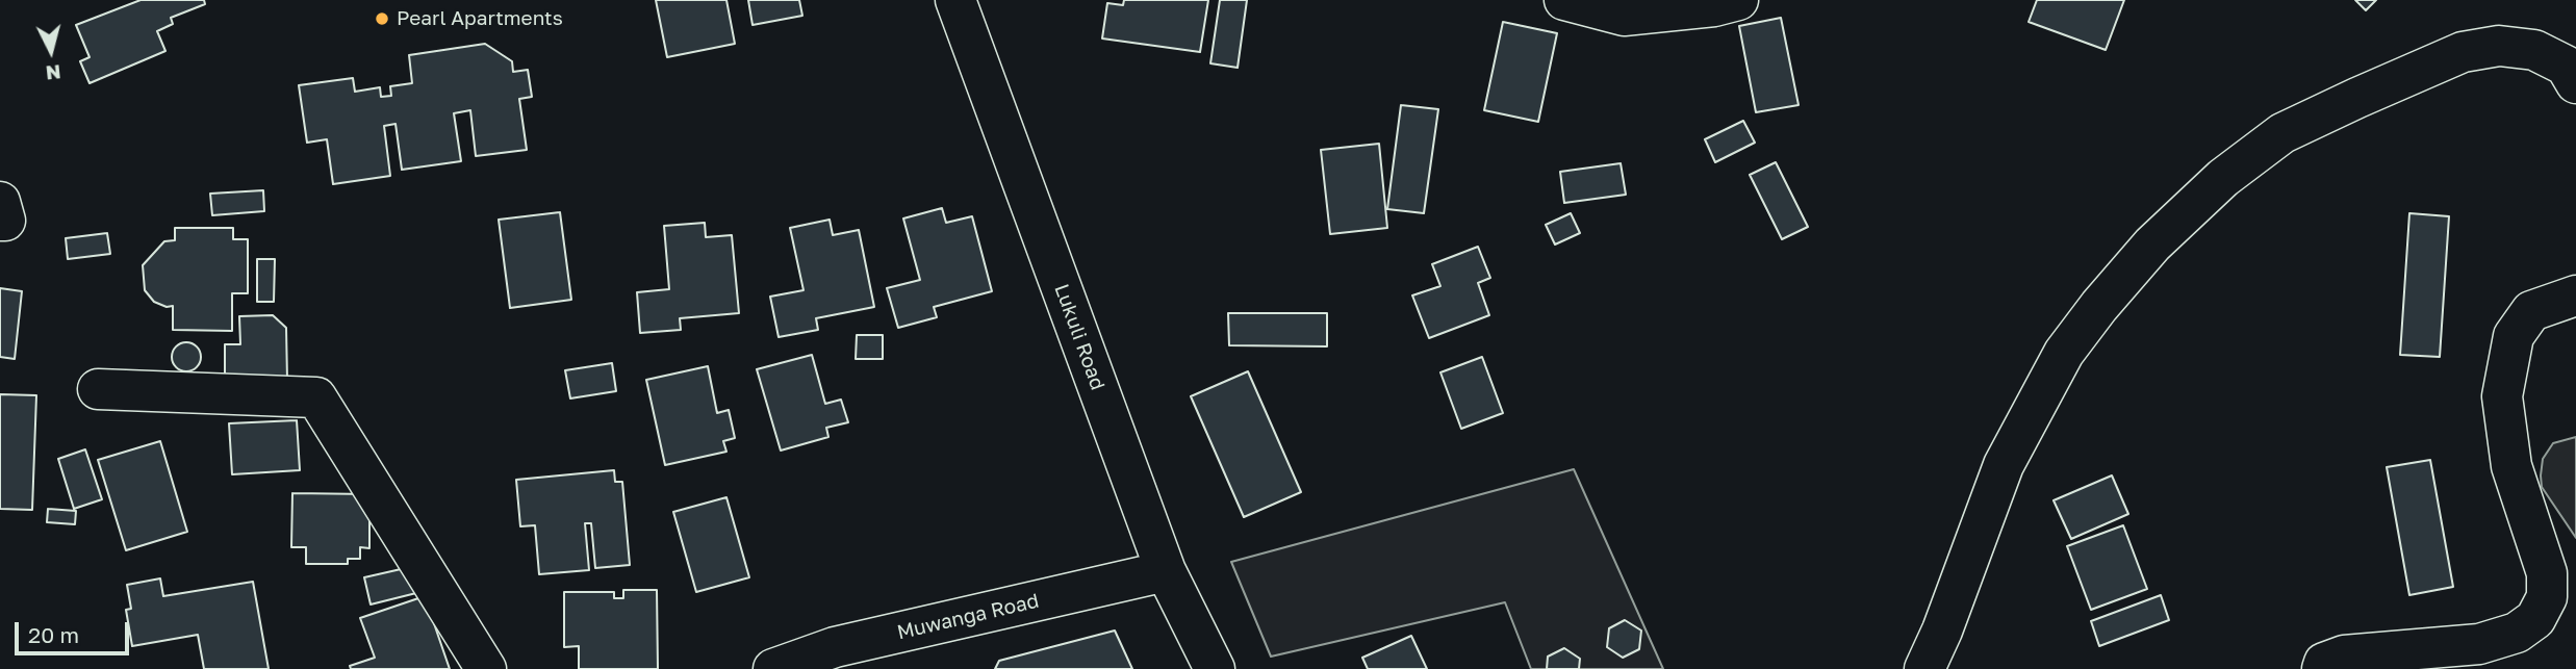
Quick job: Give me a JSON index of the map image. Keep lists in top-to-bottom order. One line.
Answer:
{"streets":{"street":["Lukuli Road","Muwanga Road"]},"crossings":[["Lukuli Road","Muwanga Road"]],"places":["Pearl Apartments"],"scale_bar":"20 m","north":"bottom"}
